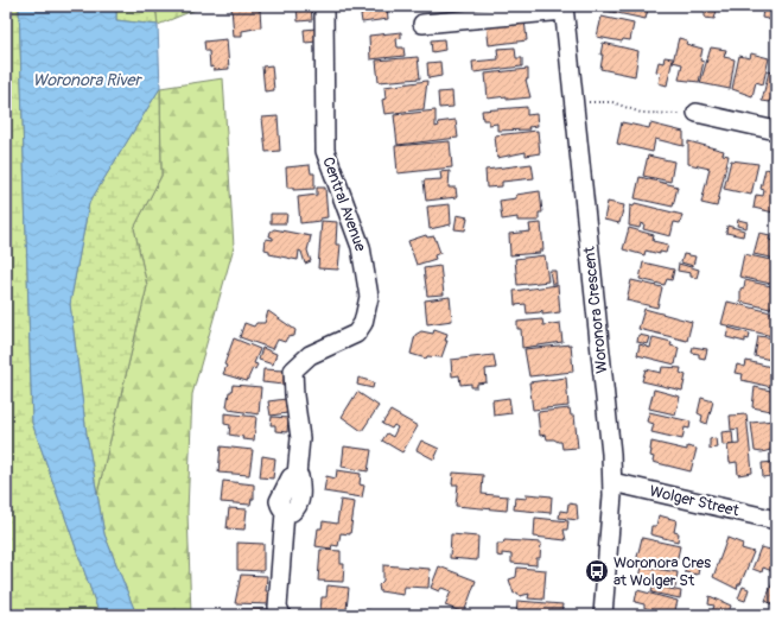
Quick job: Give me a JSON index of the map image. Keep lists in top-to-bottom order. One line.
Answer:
{"streets":{"street":["Central Avenue","Woronora Crescent","Wolger Street"]},"crossings":[["Woronora Crescent","Wolger Street"]],"water":["Woronora River"],"places":{"bus stop":["Woronora Cres at Wolger St"]}}
